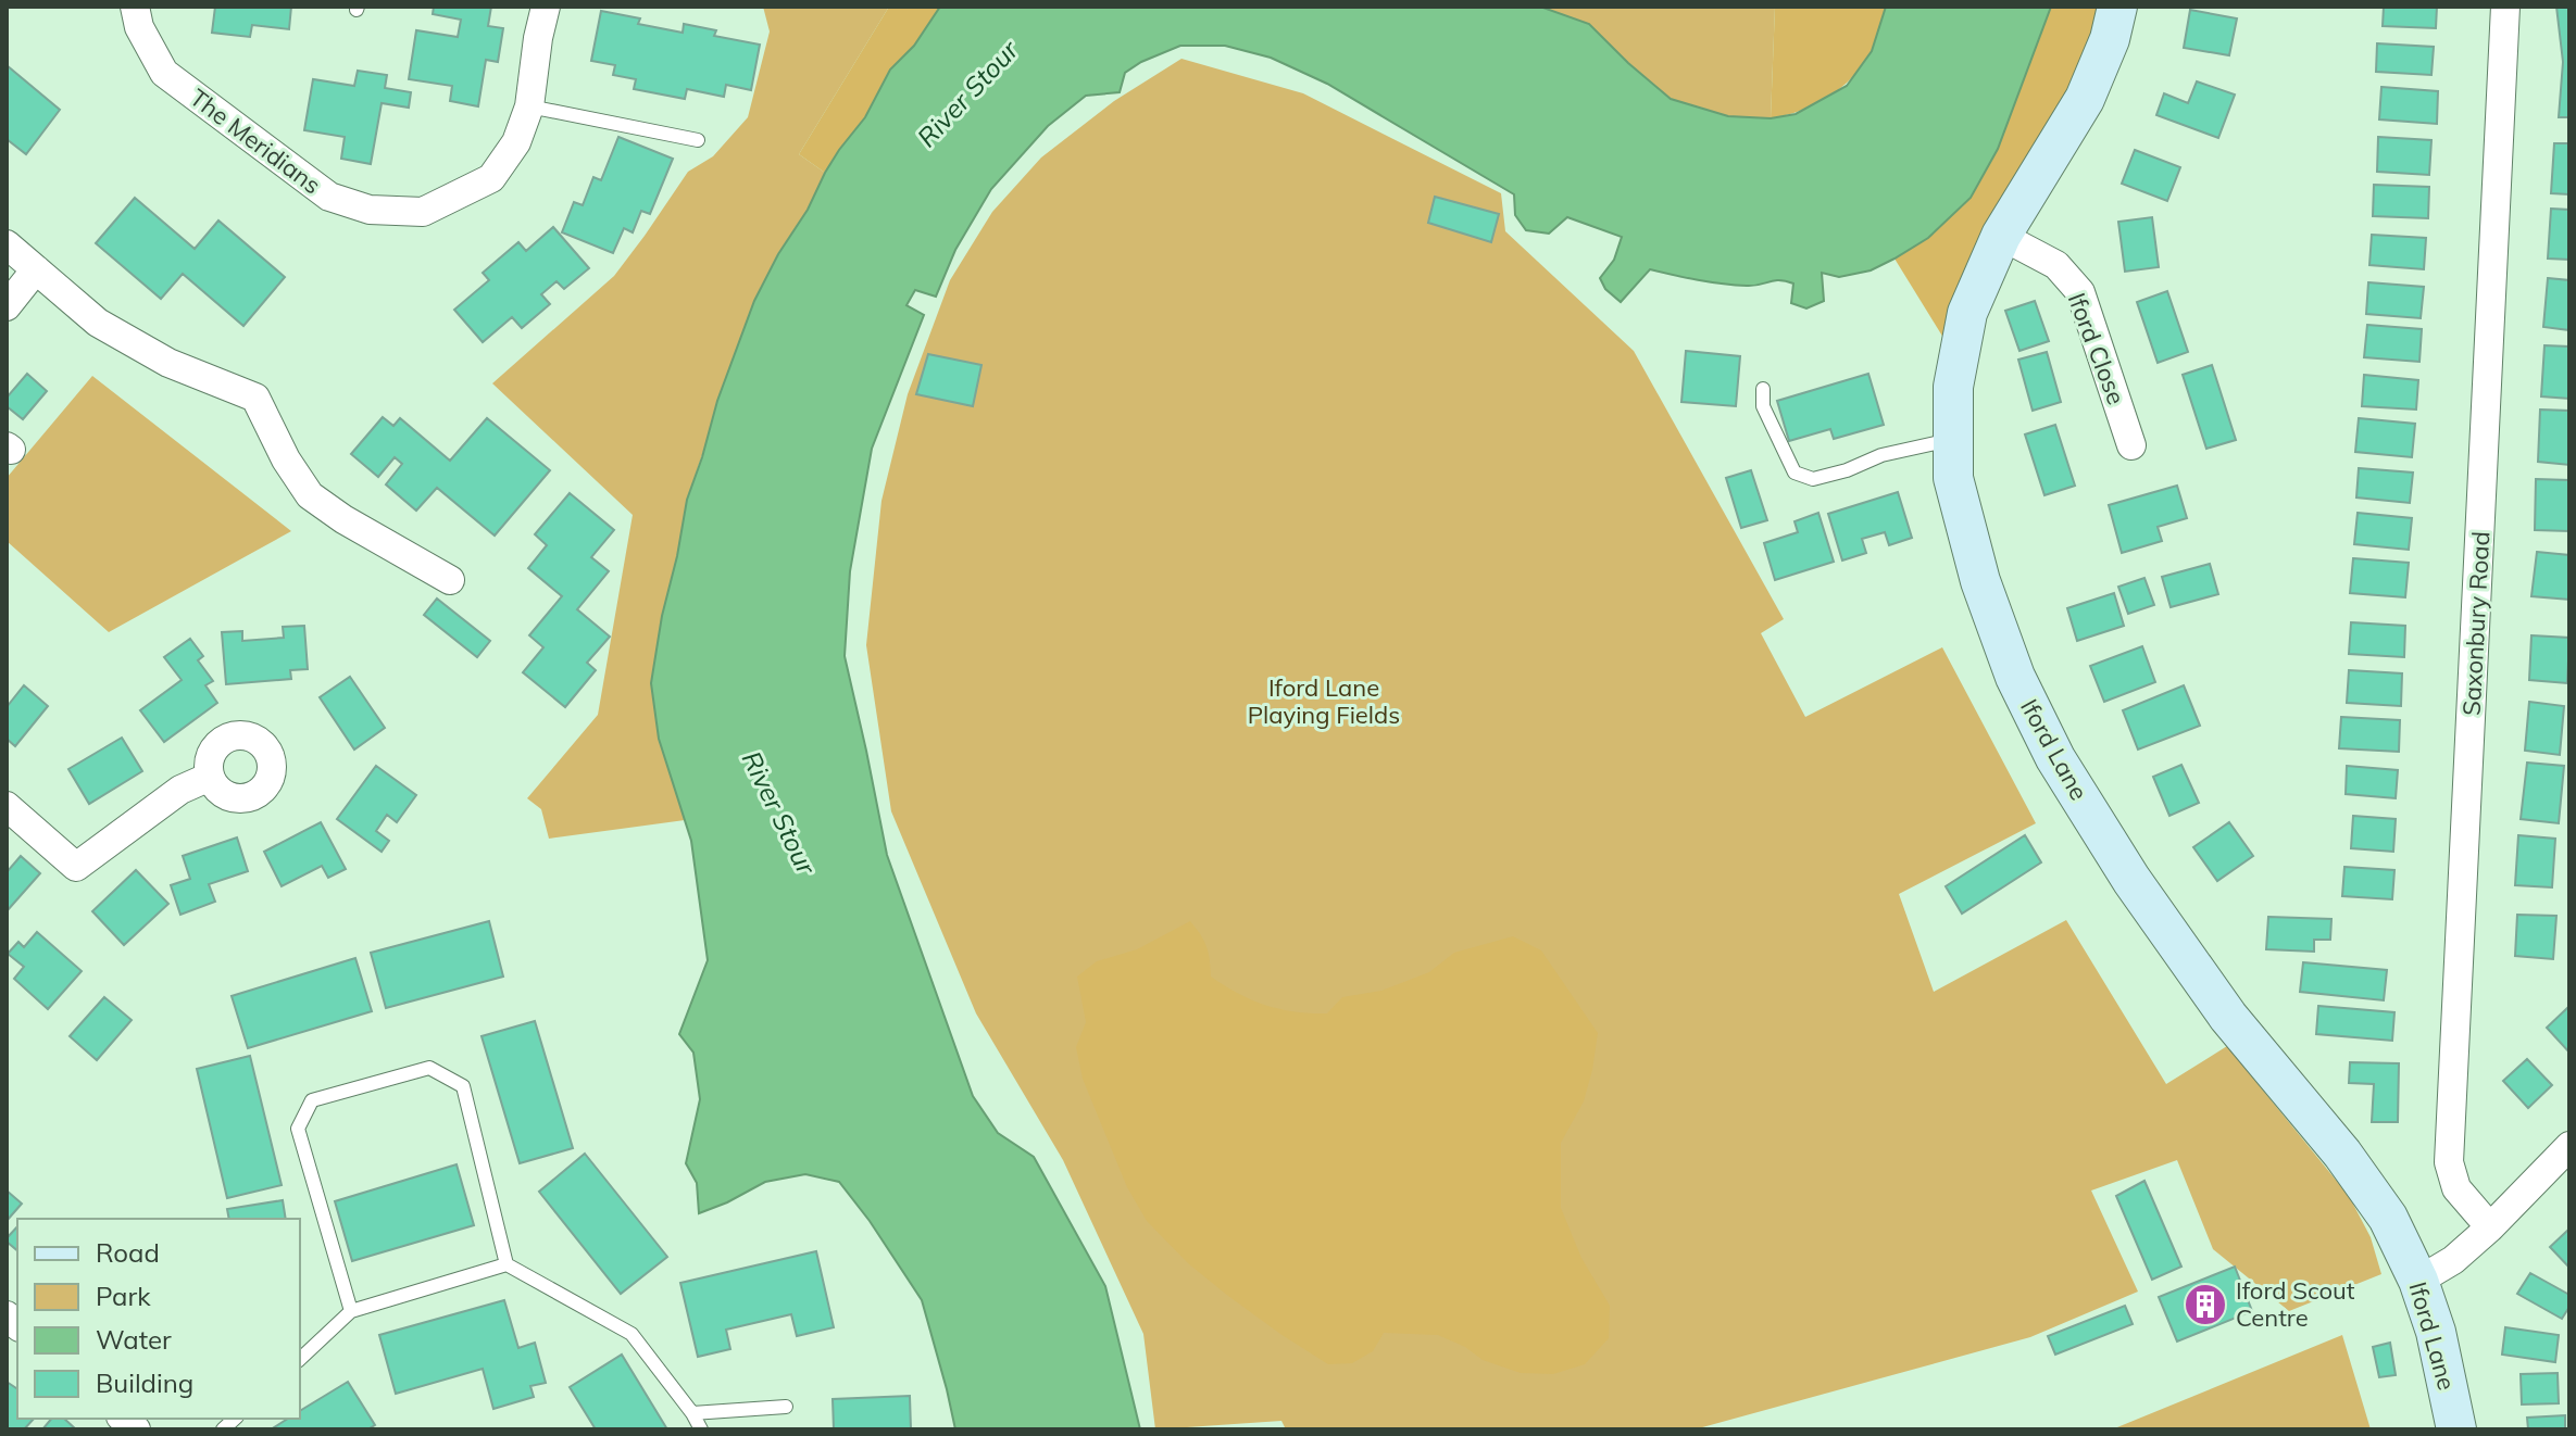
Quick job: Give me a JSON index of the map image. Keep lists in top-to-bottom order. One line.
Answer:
{"streets":{"street":["The Meridians","Iford Close","Saxonbury Road","Iford Lane"]},"crossings":[["Iford Close","Iford Lane"]],"water":["River Stour"],"parks":["Iford Lane Playing Fields"],"places":{"building":["Iford Scout Centre"]},"legend":["Road","Park","Water","Building"]}
